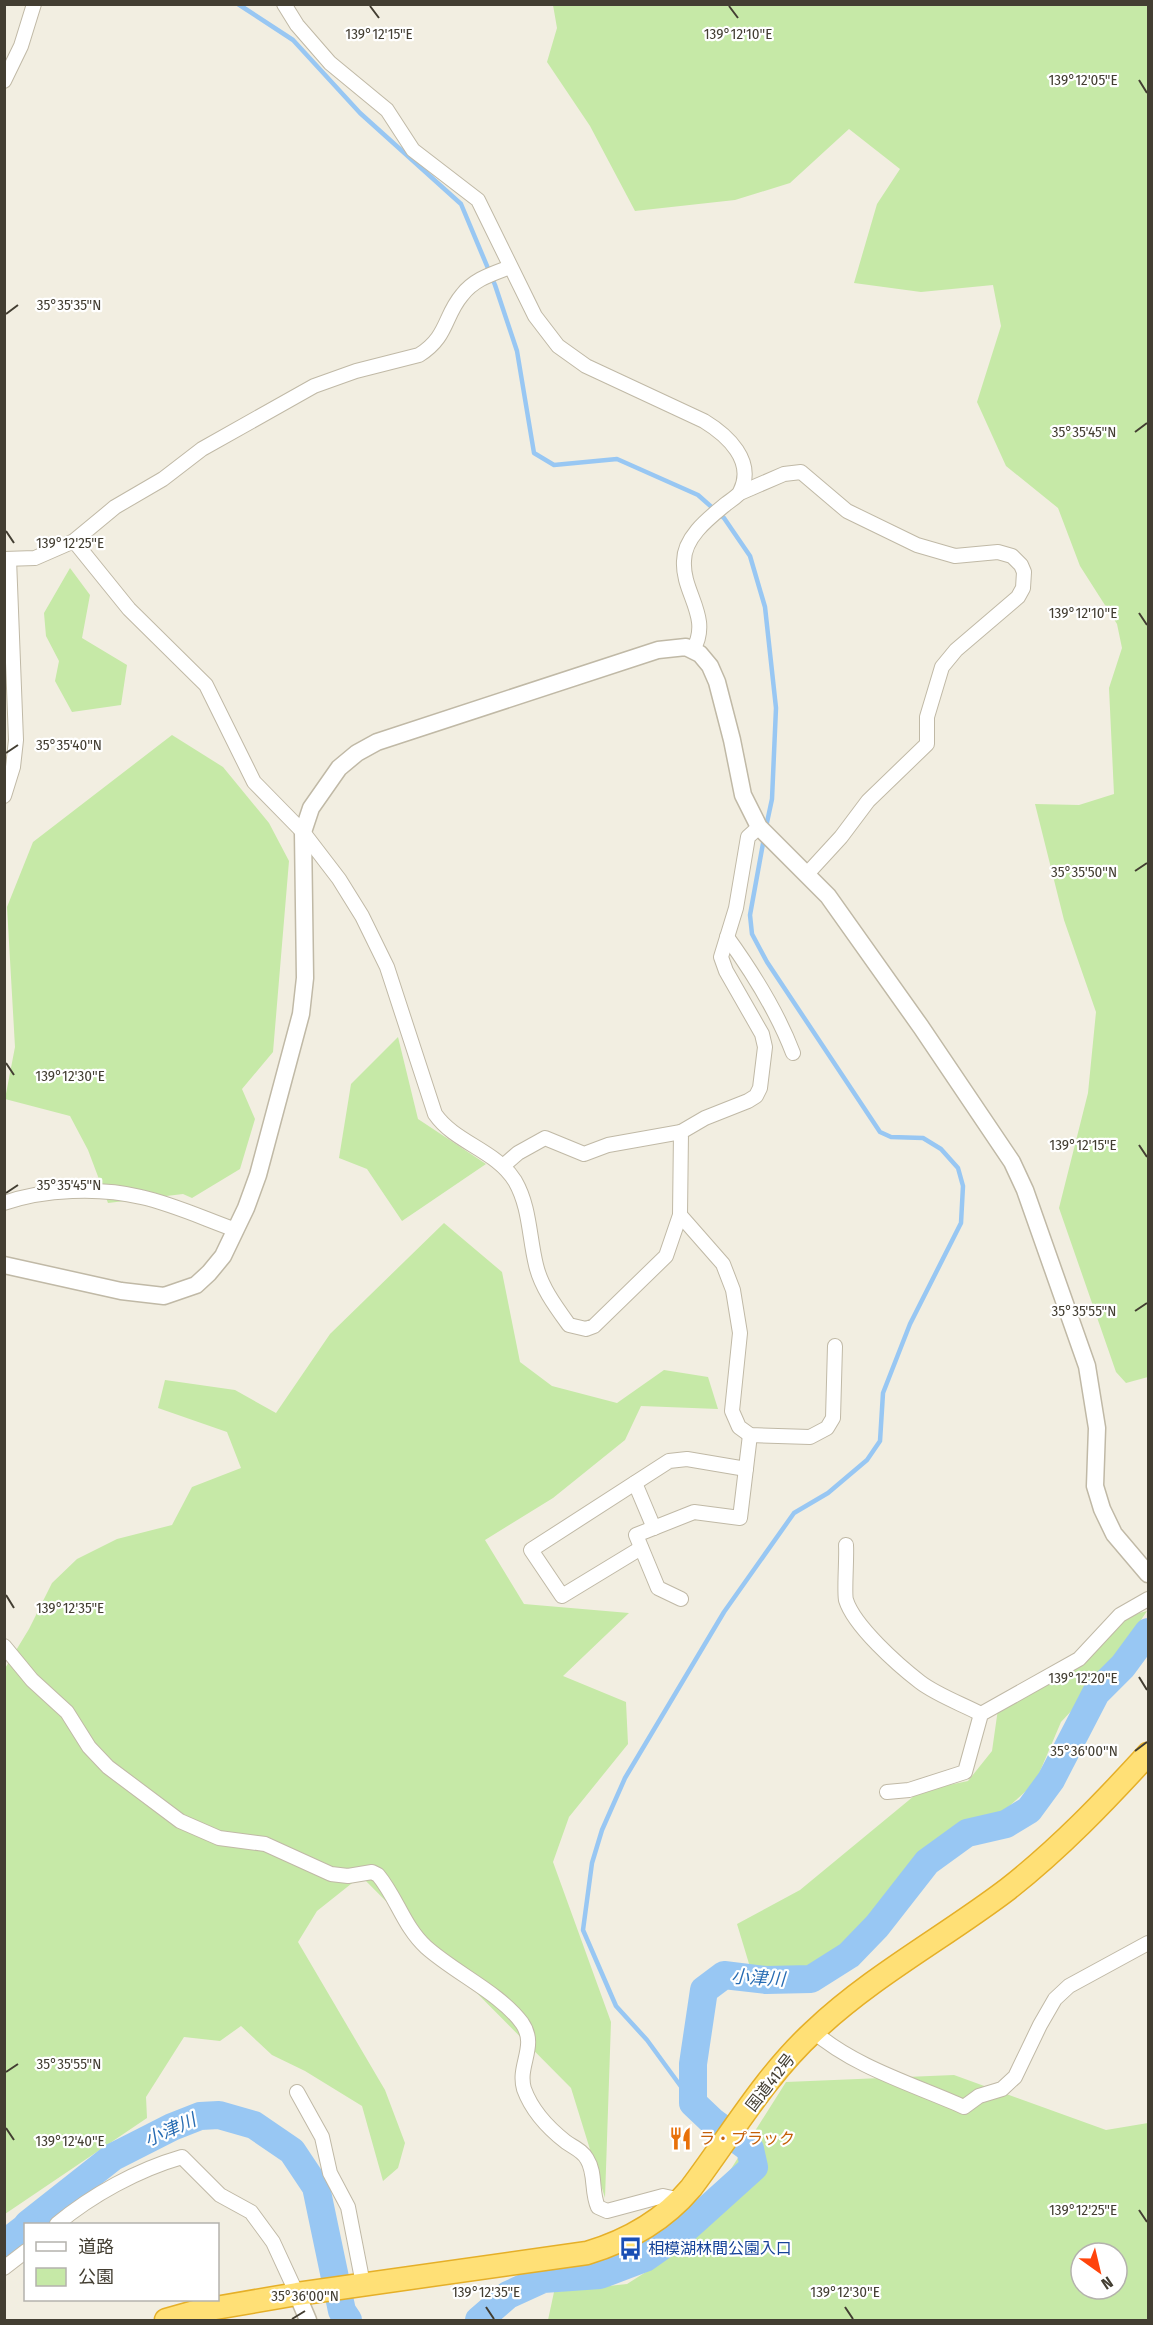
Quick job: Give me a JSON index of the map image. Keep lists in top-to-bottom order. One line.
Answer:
{"streets":{"highway":["国道412号"]},"water":["小津川"],"places":{"restaurant":["ラ・プラック"],"bus stop":["相模湖林間公園入口"]},"legend":["道路","公園"],"north":"bottom right","coordinates":["139°12'10\"E","139°12'15\"E","139°12'05\"E","35°35'35\"N","35°35'45\"N","139°12'25\"E","35°35'40\"N","35°35'50\"N","139°12'30\"E","35°35'55\"N","139°12'35\"E","139°12'20\"E","35°36'00\"N","139°12'40\"E"]}
